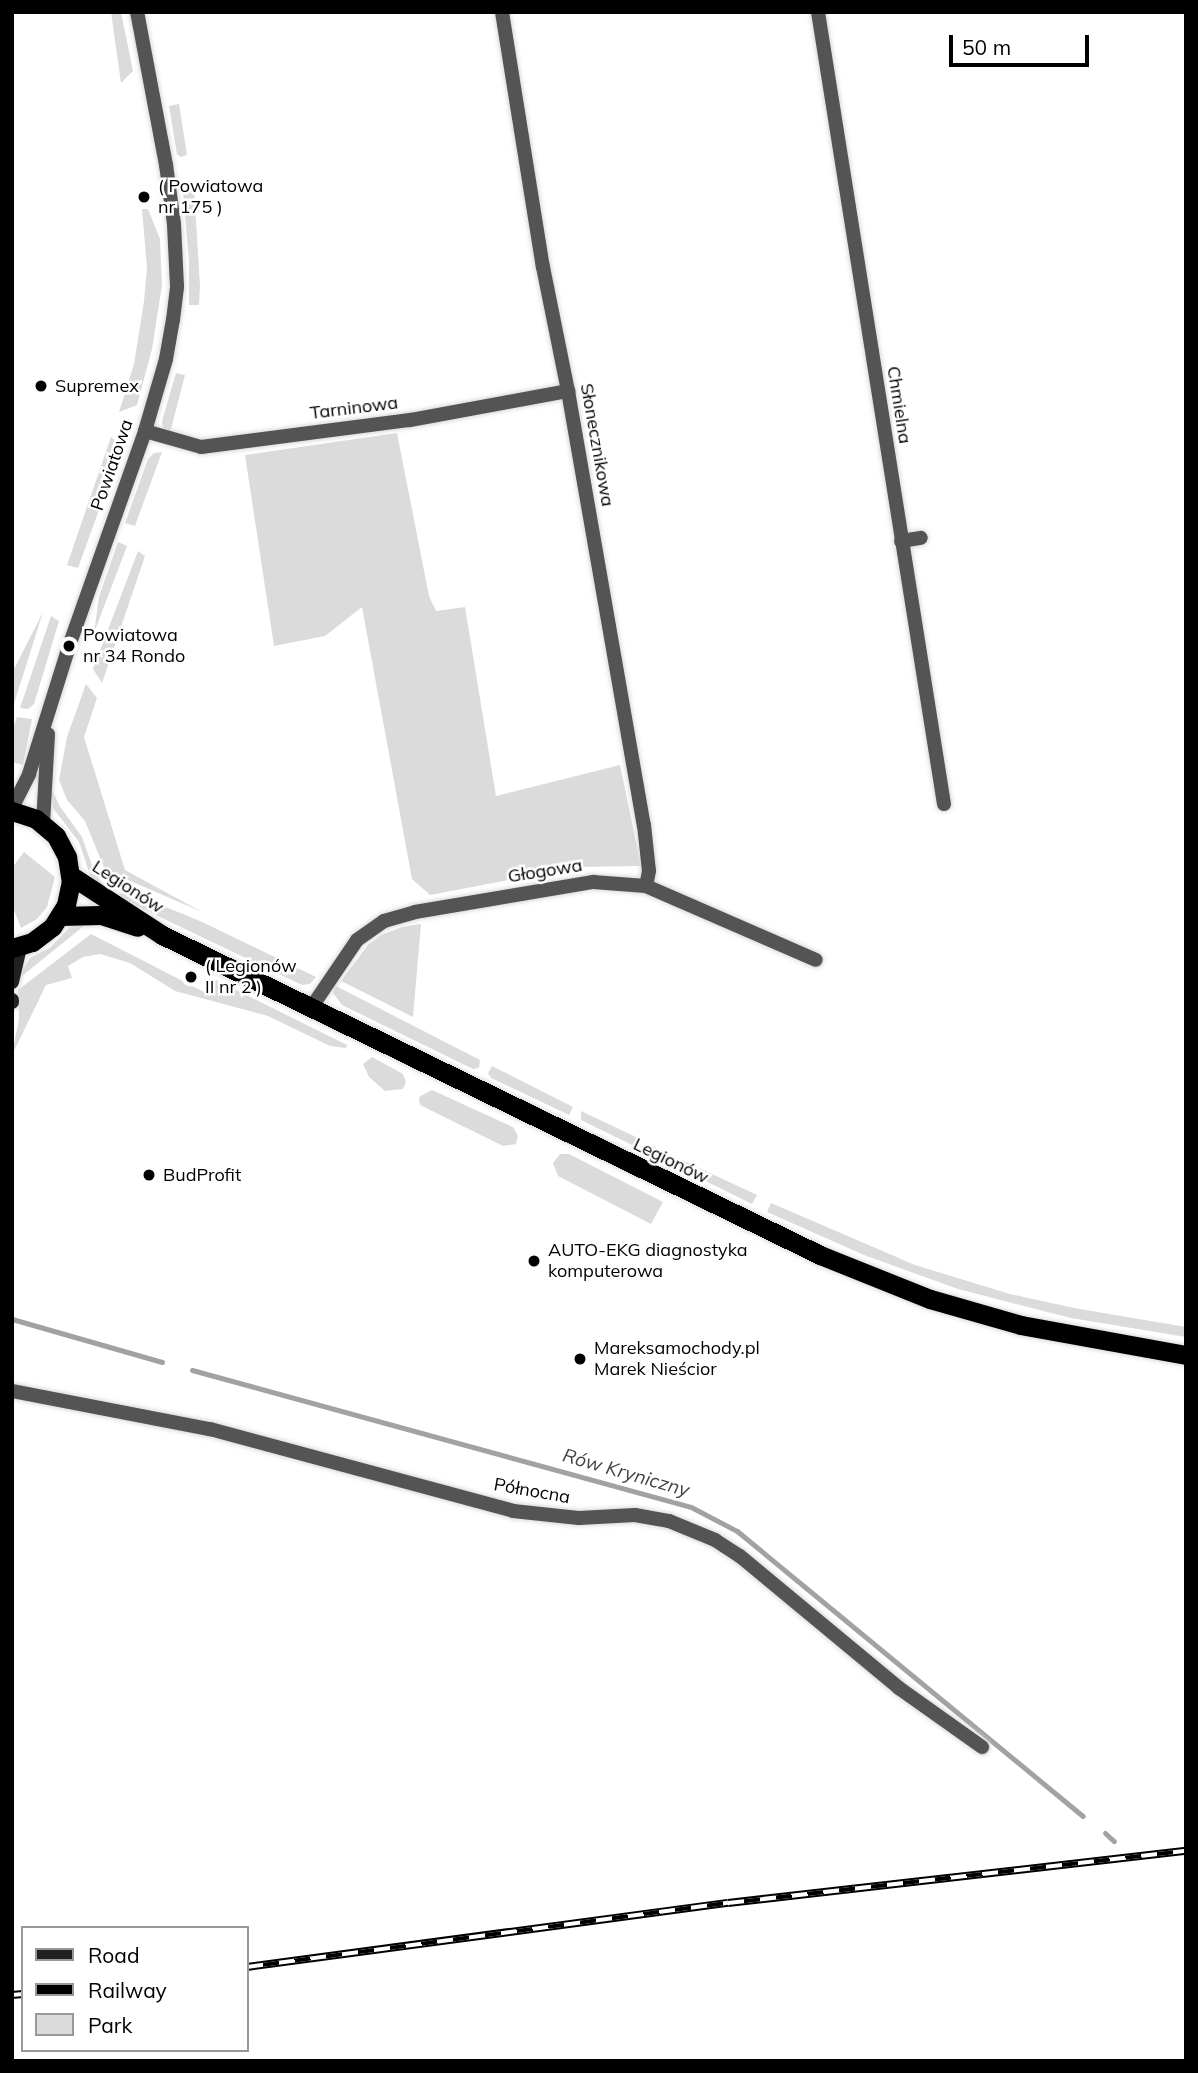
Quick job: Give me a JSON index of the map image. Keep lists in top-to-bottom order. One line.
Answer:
{"streets":{"highway":["Legionów"],"street":["Chmielna","Tarninowa","Słonecznikowa","Powiatowa","Głogowa","Północna"]},"crossings":[["Tarninowa","Słonecznikowa"],["Tarninowa","Powiatowa"],["Słonecznikowa","Głogowa"],["Głogowa","Legionów"]],"water":["Rów Kryniczny"],"places":["( Powiatowa nr 175 )","Supremex","Powiatowa nr 34 Rondo","( Legionów II nr 2 )","BudProfit","AUTO-EKG diagnostyka komputerowa","Mareksamochody.pl Marek Nieścior"],"legend":["Road","Railway","Park"],"scale_bar":"50 m"}
